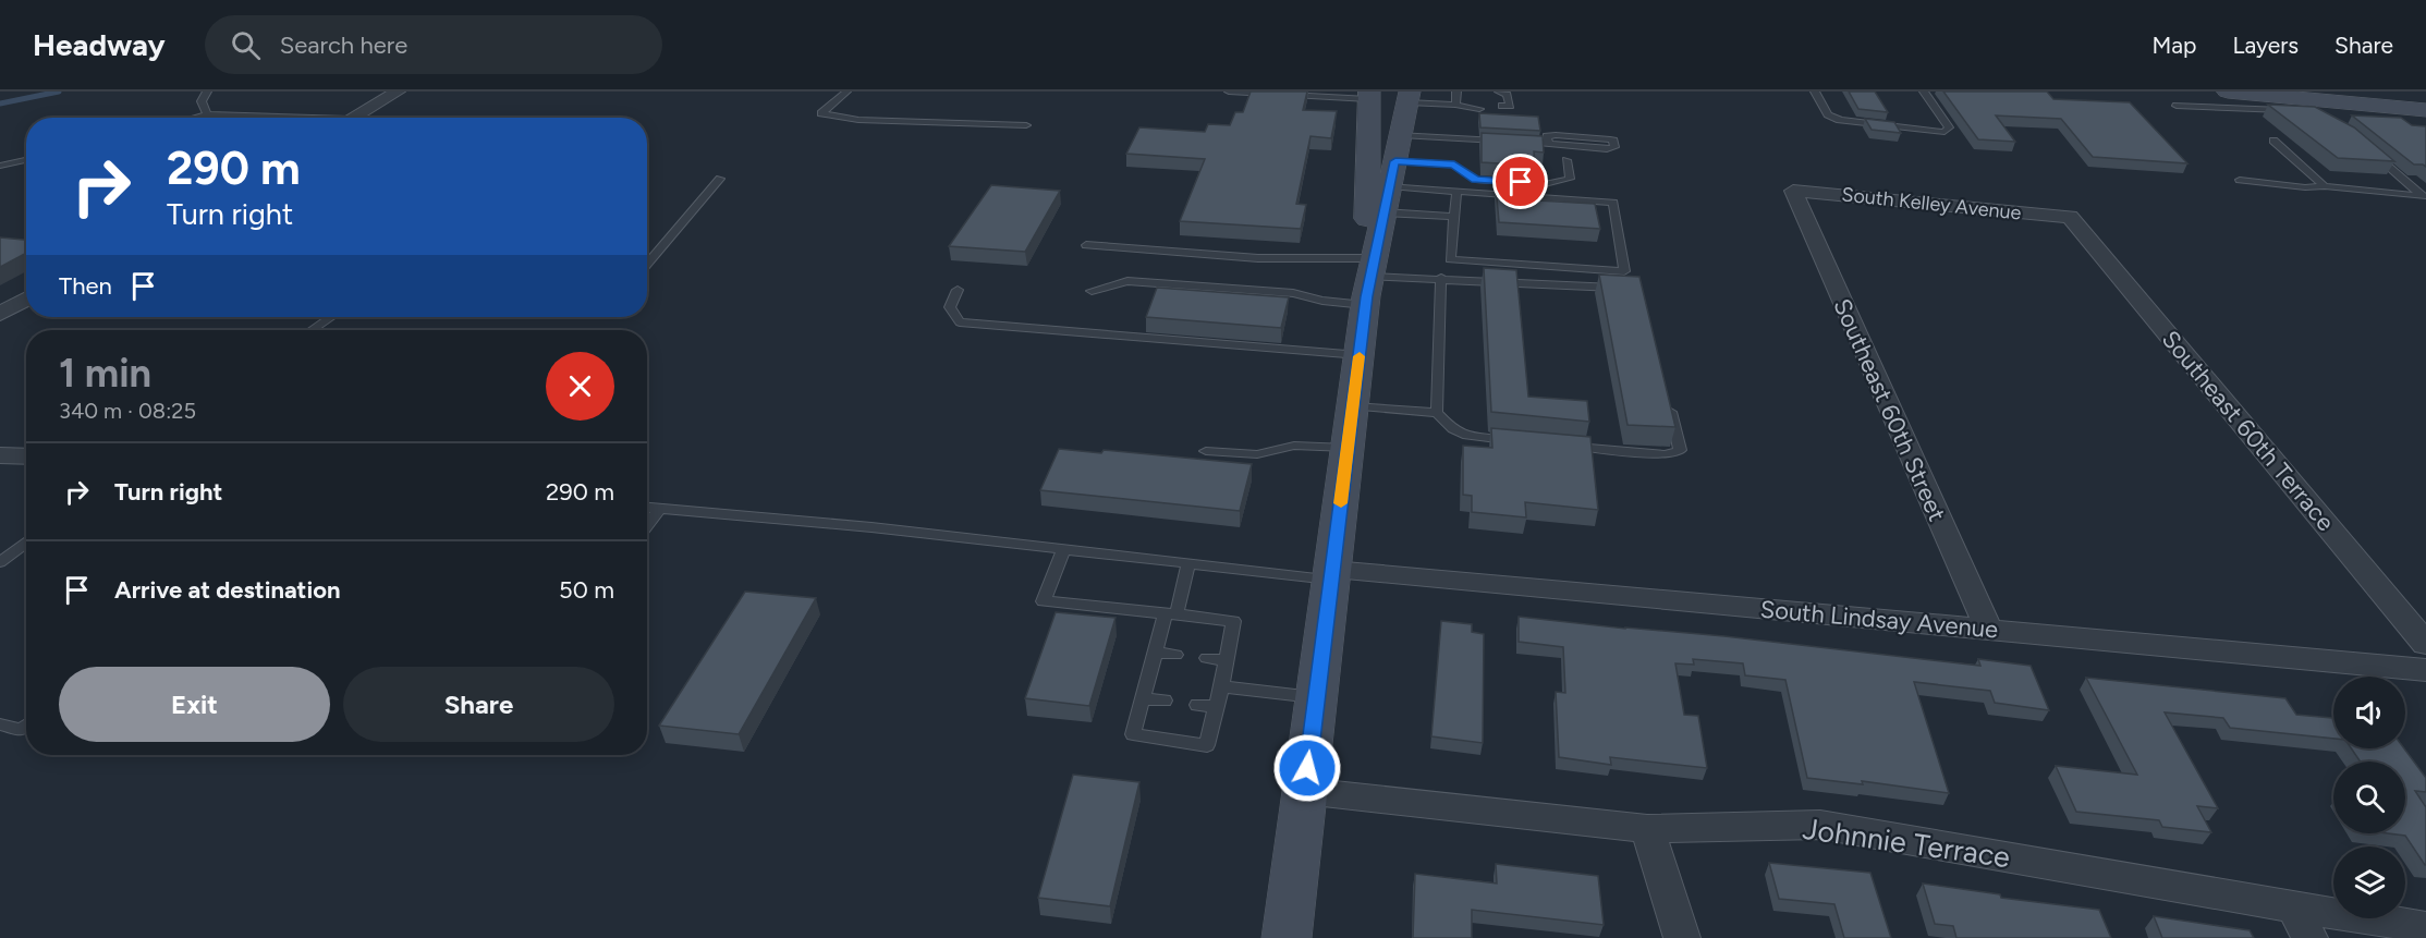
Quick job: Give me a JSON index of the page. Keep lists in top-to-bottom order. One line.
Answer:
{"streets":{"street":["South Kelley Avenue","Southeast 60th Street","Southeast 60th Terrace","South Lindsay Avenue","Johnnie Terrace"]},"crossings":[["South Kelley Avenue","Southeast 60th Street"],["South Kelley Avenue","Southeast 60th Terrace"],["Southeast 60th Street","South Lindsay Avenue"]],"page":{"header":"Headway","search":"Search here","nav":["Map","Layers","Share"],"turn":["290 m","Turn right"],"then":"Then","heading":["1 min","340 m · 08:25"],"list":[{"name":"Turn right","value":"290 m"},{"name":"Arrive at destination","value":"50 m"}],"buttons":["Exit","Share"]}}
